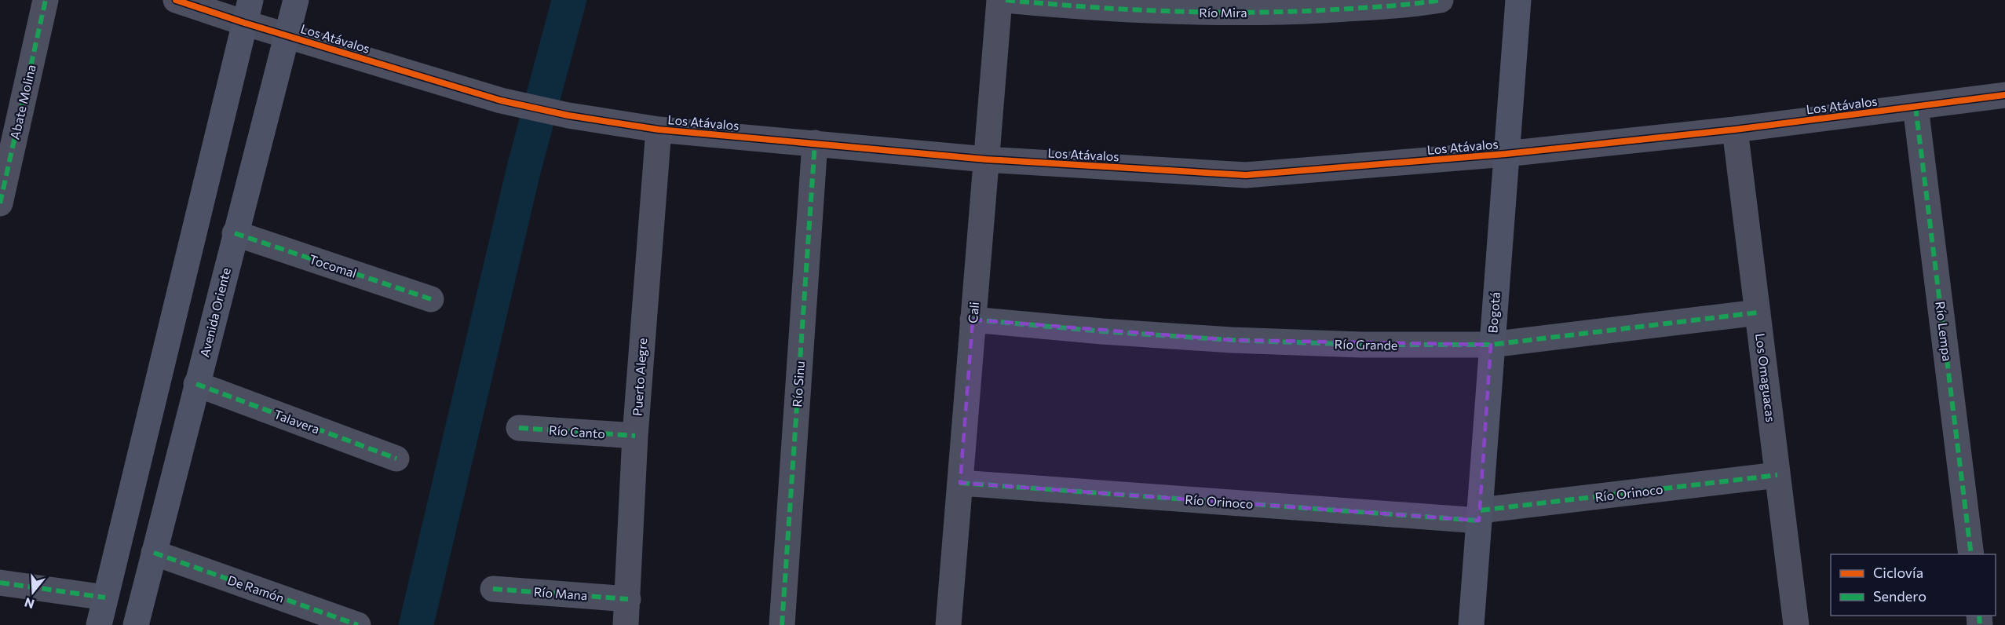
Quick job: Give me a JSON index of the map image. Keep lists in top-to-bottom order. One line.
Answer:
{"streets":{"street":["Río Mira","Los Atávalos","Abate Molina","Tocomal","Avenida Oriente","Cali","Bogotá","Río Lempa","Río Grande","Puerto Alegre","Los Omaguacas","Río Sinu","Talavera","Río Canto","Río Orinoco","De Ramón","Río Mana"]},"crossings":[["Los Atávalos","Avenida Oriente"],["Los Atávalos","Cali"],["Los Atávalos","Bogotá"],["Los Atávalos","Río Lempa"],["Los Atávalos","Puerto Alegre"],["Los Atávalos","Los Omaguacas"],["Los Atávalos","Río Sinu"],["Tocomal","Avenida Oriente"],["Avenida Oriente","Talavera"],["Avenida Oriente","De Ramón"],["Cali","Río Grande"],["Cali","Río Orinoco"],["Bogotá","Río Grande"],["Bogotá","Río Orinoco"],["Río Grande","Los Omaguacas"],["Puerto Alegre","Río Canto"],["Puerto Alegre","Río Mana"],["Los Omaguacas","Río Orinoco"]],"legend":["Ciclovía","Sendero"],"north":"bottom"}
